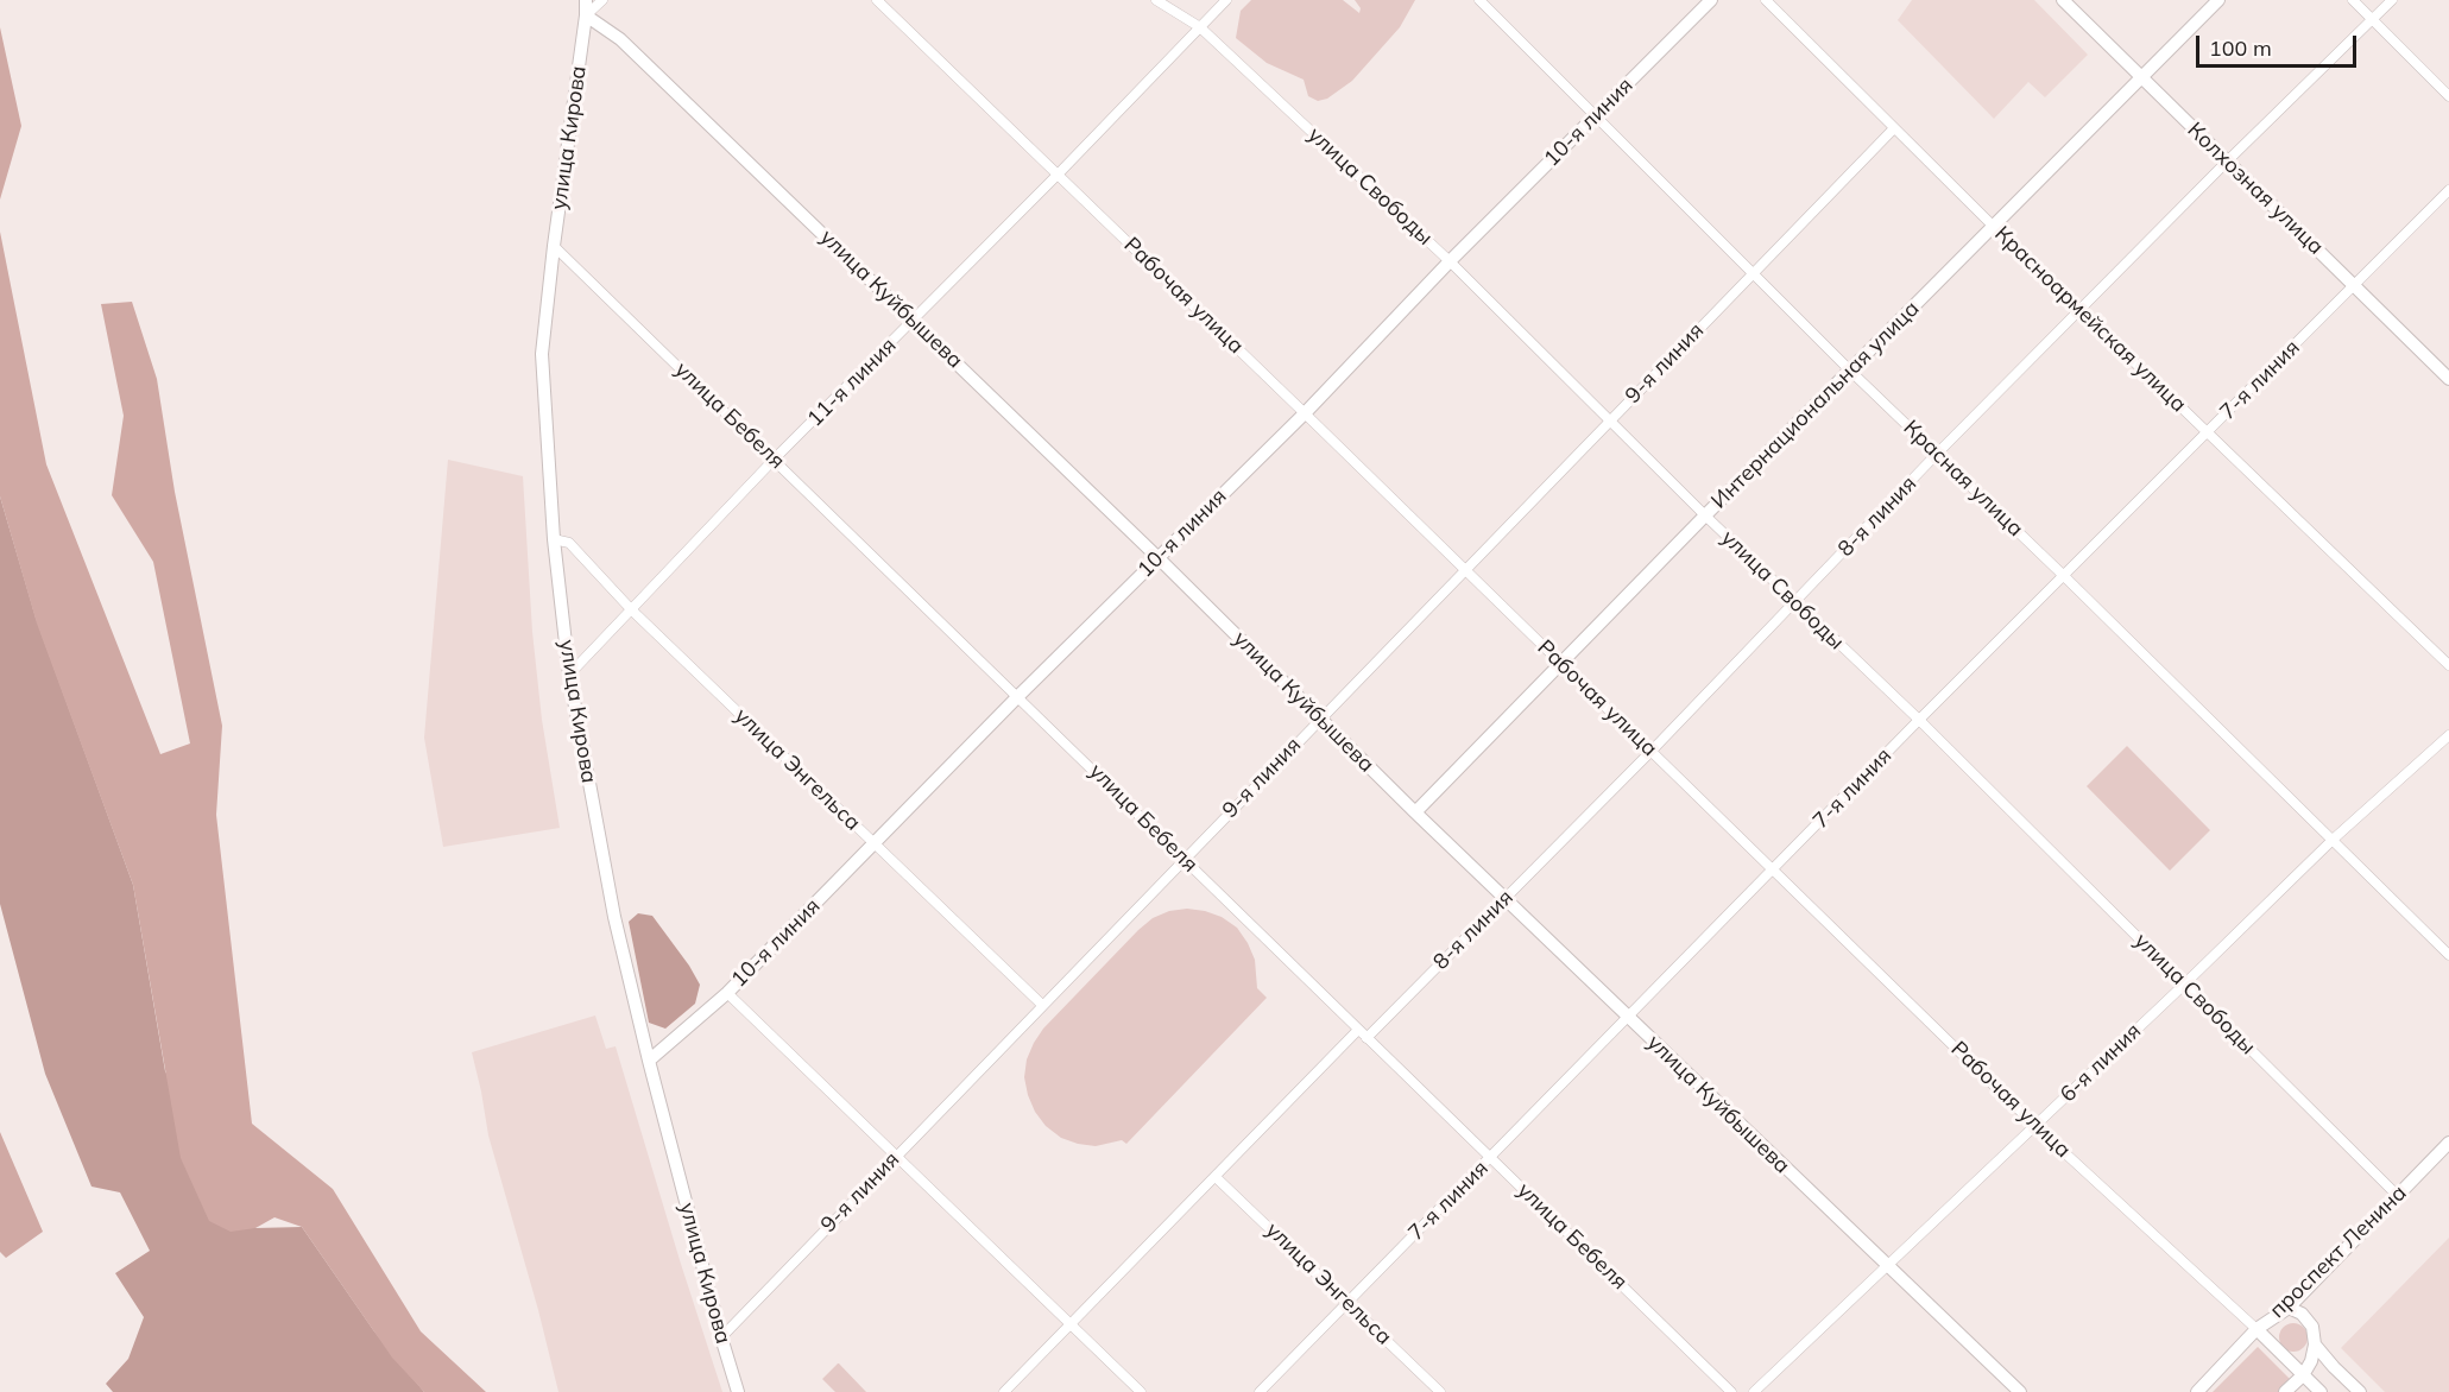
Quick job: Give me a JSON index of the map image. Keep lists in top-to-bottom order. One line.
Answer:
{"streets":{"street":["10-я линия","улица Кирова","улица Свободы","Колхозная улица","Рабочая улица","улица Куйбышева","Красноармейская улица","9-я линия","7-я линия","11-я линия","Интернациональная улица","улица Бебеля","Красная улица","8-я линия","улица Энгельса","6-я линия","проспект Ленина"]},"crossings":[["10-я линия","улица Кирова"],["10-я линия","улица Свободы"],["10-я линия","Рабочая улица"],["10-я линия","улица Куйбышева"],["10-я линия","улица Бебеля"],["10-я линия","Красная улица"],["10-я линия","улица Энгельса"],["улица Кирова","улица Куйбышева"],["улица Кирова","9-я линия"],["улица Кирова","11-я линия"],["улица Кирова","улица Бебеля"],["улица Кирова","улица Энгельса"],["улица Свободы","9-я линия"],["улица Свободы","7-я линия"],["улица Свободы","11-я линия"],["улица Свободы","Интернациональная улица"],["улица Свободы","8-я линия"],["улица Свободы","6-я линия"],["улица Свободы","проспект Ленина"],["Колхозная улица","7-я линия"],["Колхозная улица","Интернациональная улица"],["Колхозная улица","8-я линия"],["Рабочая улица","9-я линия"],["Рабочая улица","7-я линия"],["Рабочая улица","11-я линия"],["Рабочая улица","Интернациональная улица"],["Рабочая улица","8-я линия"],["Рабочая улица","6-я линия"],["Рабочая улица","проспект Ленина"],["улица Куйбышева","9-я линия"],["улица Куйбышева","7-я линия"],["улица Куйбышева","11-я линия"],["улица Куйбышева","Интернациональная улица"],["улица Куйбышева","8-я линия"],["улица Куйбышева","6-я линия"],["Красноармейская улица","9-я линия"],["Красноармейская улица","7-я линия"],["Красноармейская улица","Интернациональная улица"],["Красноармейская улица","8-я линия"],["9-я линия","улица Бебеля"],["9-я линия","Красная улица"],["9-я линия","улица Энгельса"],["7-я линия","улица Бебеля"],["7-я линия","Красная улица"],["7-я линия","улица Энгельса"],["11-я линия","улица Бебеля"],["11-я линия","улица Энгельса"],["Интернациональная улица","Красная улица"],["улица Бебеля","8-я линия"],["Красная улица","8-я линия"],["Красная улица","6-я линия"]],"scale_bar":"100 m"}
